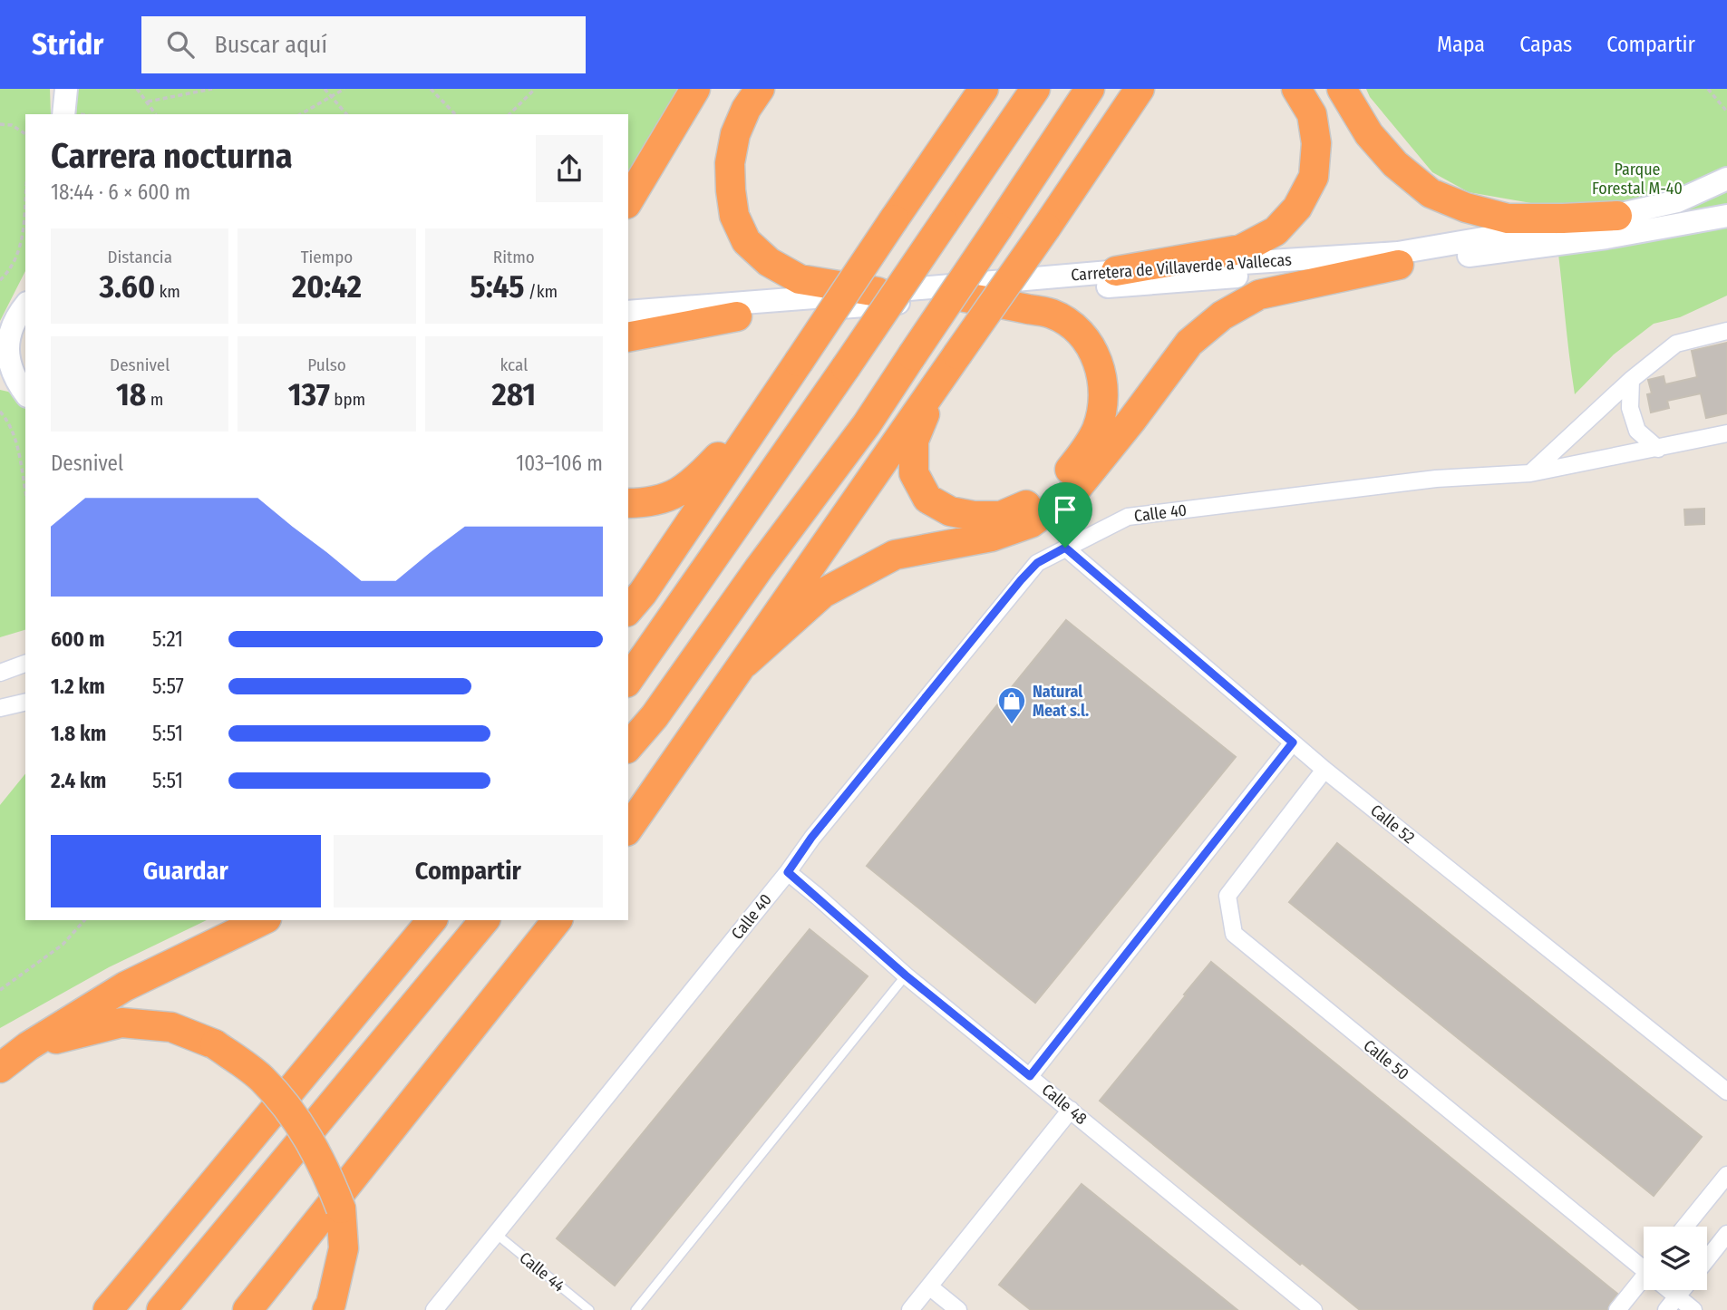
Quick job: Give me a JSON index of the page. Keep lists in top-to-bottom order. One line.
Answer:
{"streets":{"main road":["Carretera de Villaverde a Vallecas"],"street":["Calle 40","Calle 52","Calle 50","Calle 48"],"lane":["Calle 44"]},"crossings":[["Calle 40","Calle 52"],["Calle 40","Calle 48"],["Calle 40","Calle 44"],["Calle 52","Calle 50"]],"parks":["Parque Forestal M-40"],"places":{"shop":["Natural Meat s.l."]},"page":{"header":"Stridr","search":"Buscar aquí","nav":["Mapa","Capas","Compartir"],"heading":["Carrera nocturna","18:44 · 6 × 600 m"],"stats":[["Distancia","3.60 km"],["Tiempo","20:42"],["Ritmo","5:45 /km"],["Desnivel","18 m"],["Pulso","137 bpm"],["kcal","281"]],"chart":["Desnivel","103–106 m"],"list":[{"name":"600 m","note":"5:21"},{"name":"1.2 km","note":"5:57"},{"name":"1.8 km","note":"5:51"},{"name":"2.4 km","note":"5:51"}],"buttons":["Guardar","Compartir"]}}
